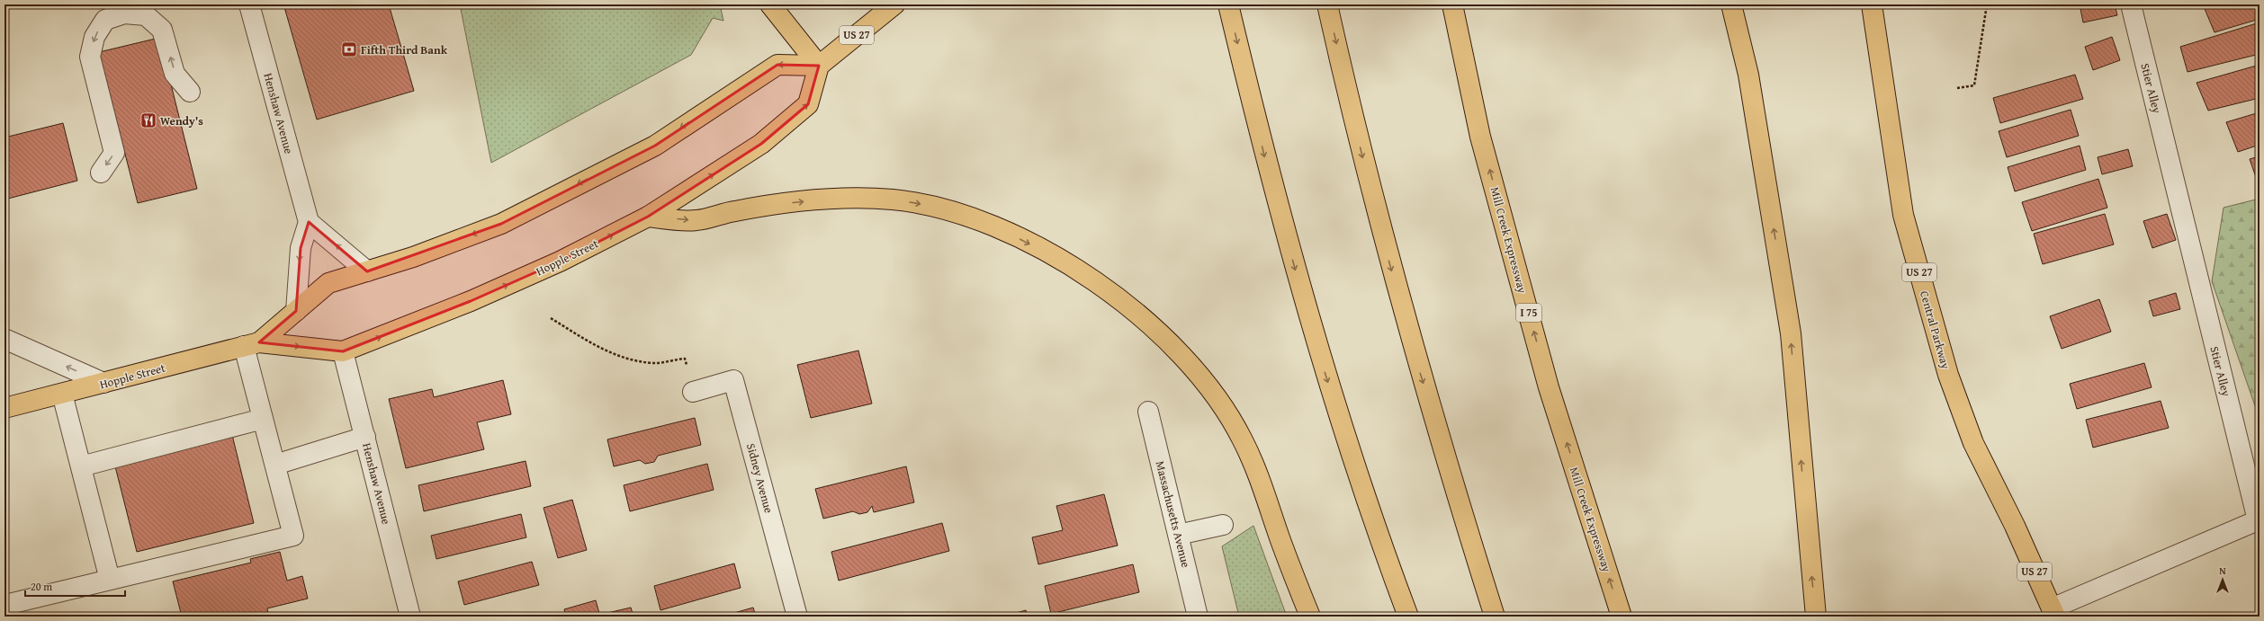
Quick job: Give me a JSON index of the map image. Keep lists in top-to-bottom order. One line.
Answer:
{"streets":{"main road":["US 27","Mill Creek Expressway","Hopple Street","I 75","Central Parkway"],"street":["Stier Alley","Henshaw Avenue","Sidney Avenue","Massachusetts Avenue"]},"crossings":[["US 27","Hopple Street"],["Stier Alley","Central Parkway"],["Henshaw Avenue","Hopple Street"]],"places":{"bank":["Fifth Third Bank"],"restaurant":["Wendy's"]},"scale_bar":"20 m","north":"top"}
